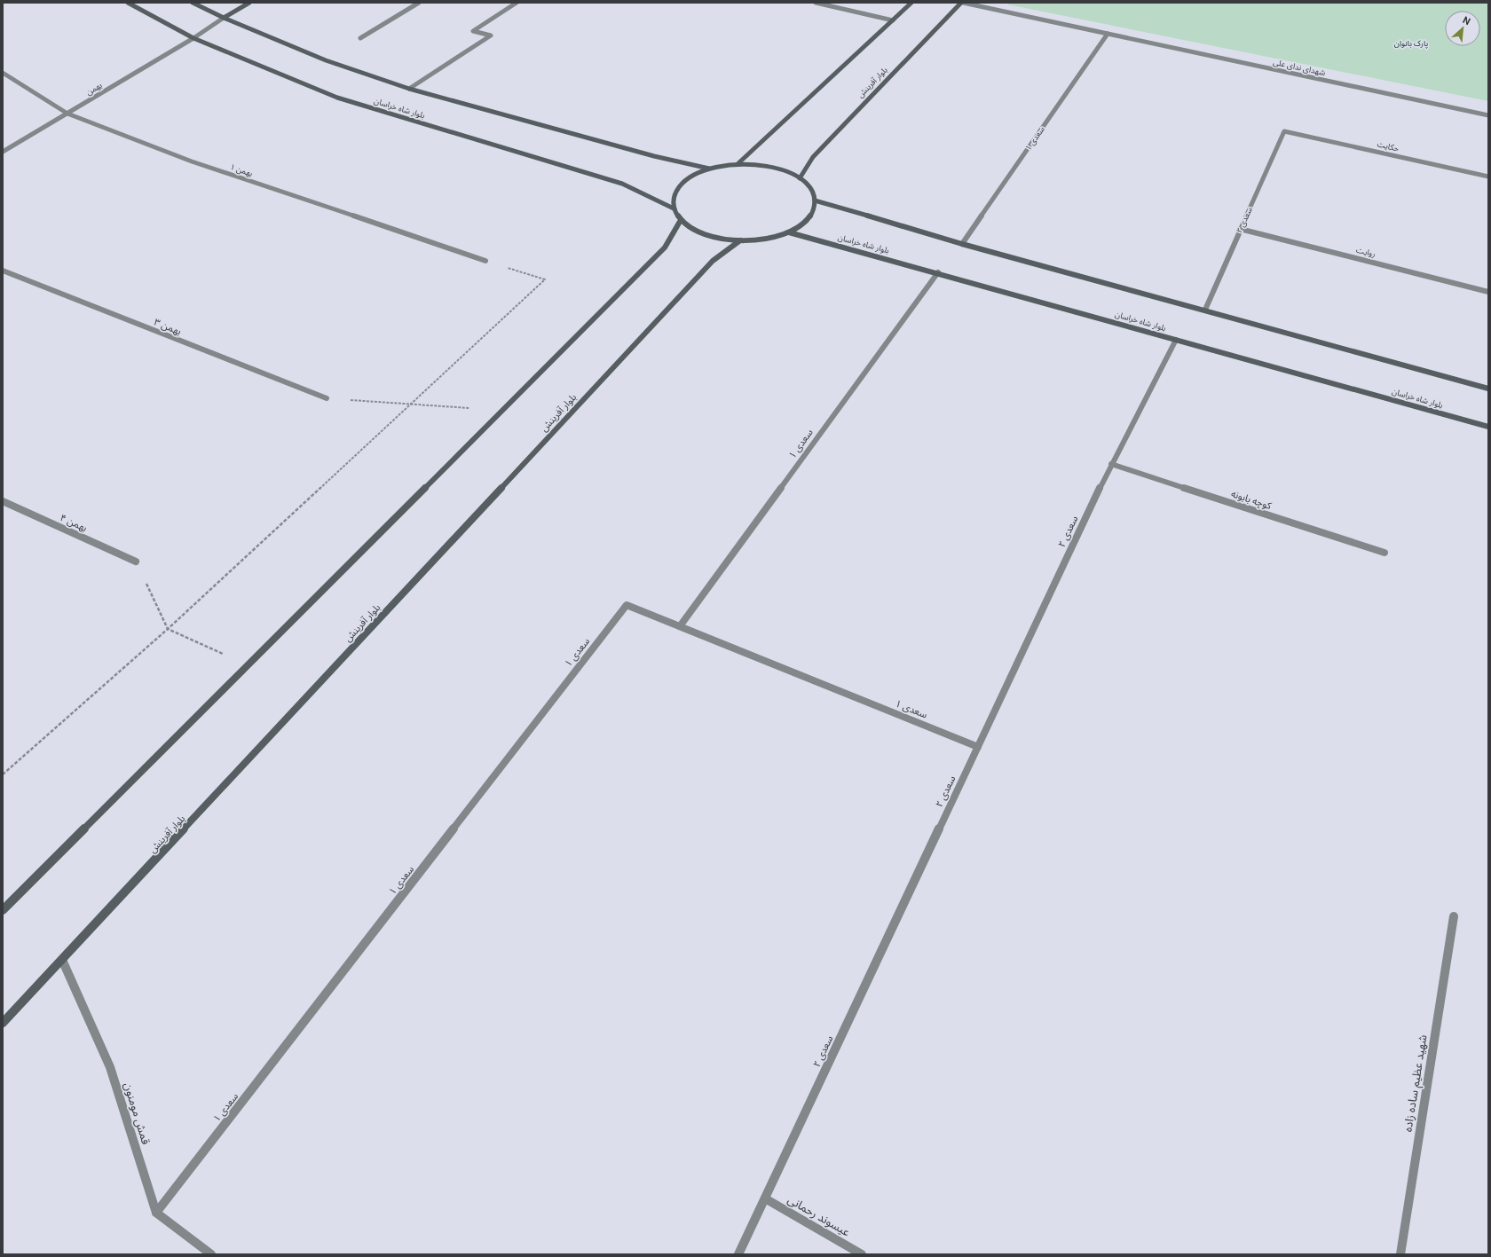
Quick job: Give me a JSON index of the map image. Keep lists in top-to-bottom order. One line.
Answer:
{"streets":{"main road":["بلوار آفرینش","بلوار شاه خراسان"],"street":["شهدای ندای علی","بهمن","سعدی ۱","حکایت","بهمن ۱","سعدی ۲","روایت","بهمن ۳","کوچه بابونه","بهمن ۴","شهید عظیم ساده زاده","قمش مومنون","عیسوند رحمانی"]},"crossings":[["شهدای ندای علی","بلوار آفرینش"],["شهدای ندای علی","سعدی ۱"],["بلوار آفرینش","بلوار شاه خراسان"],["بلوار آفرینش","قمش مومنون"],["بهمن","بلوار شاه خراسان"],["بهمن","بهمن ۱"],["بلوار شاه خراسان","سعدی ۱"],["بلوار شاه خراسان","سعدی ۲"],["سعدی ۱","سعدی ۲"],["سعدی ۱","قمش مومنون"],["حکایت","سعدی ۲"],["سعدی ۲","روایت"],["سعدی ۲","کوچه بابونه"],["سعدی ۲","عیسوند رحمانی"]],"parks":["پارک بانوان"],"north":"top right"}
